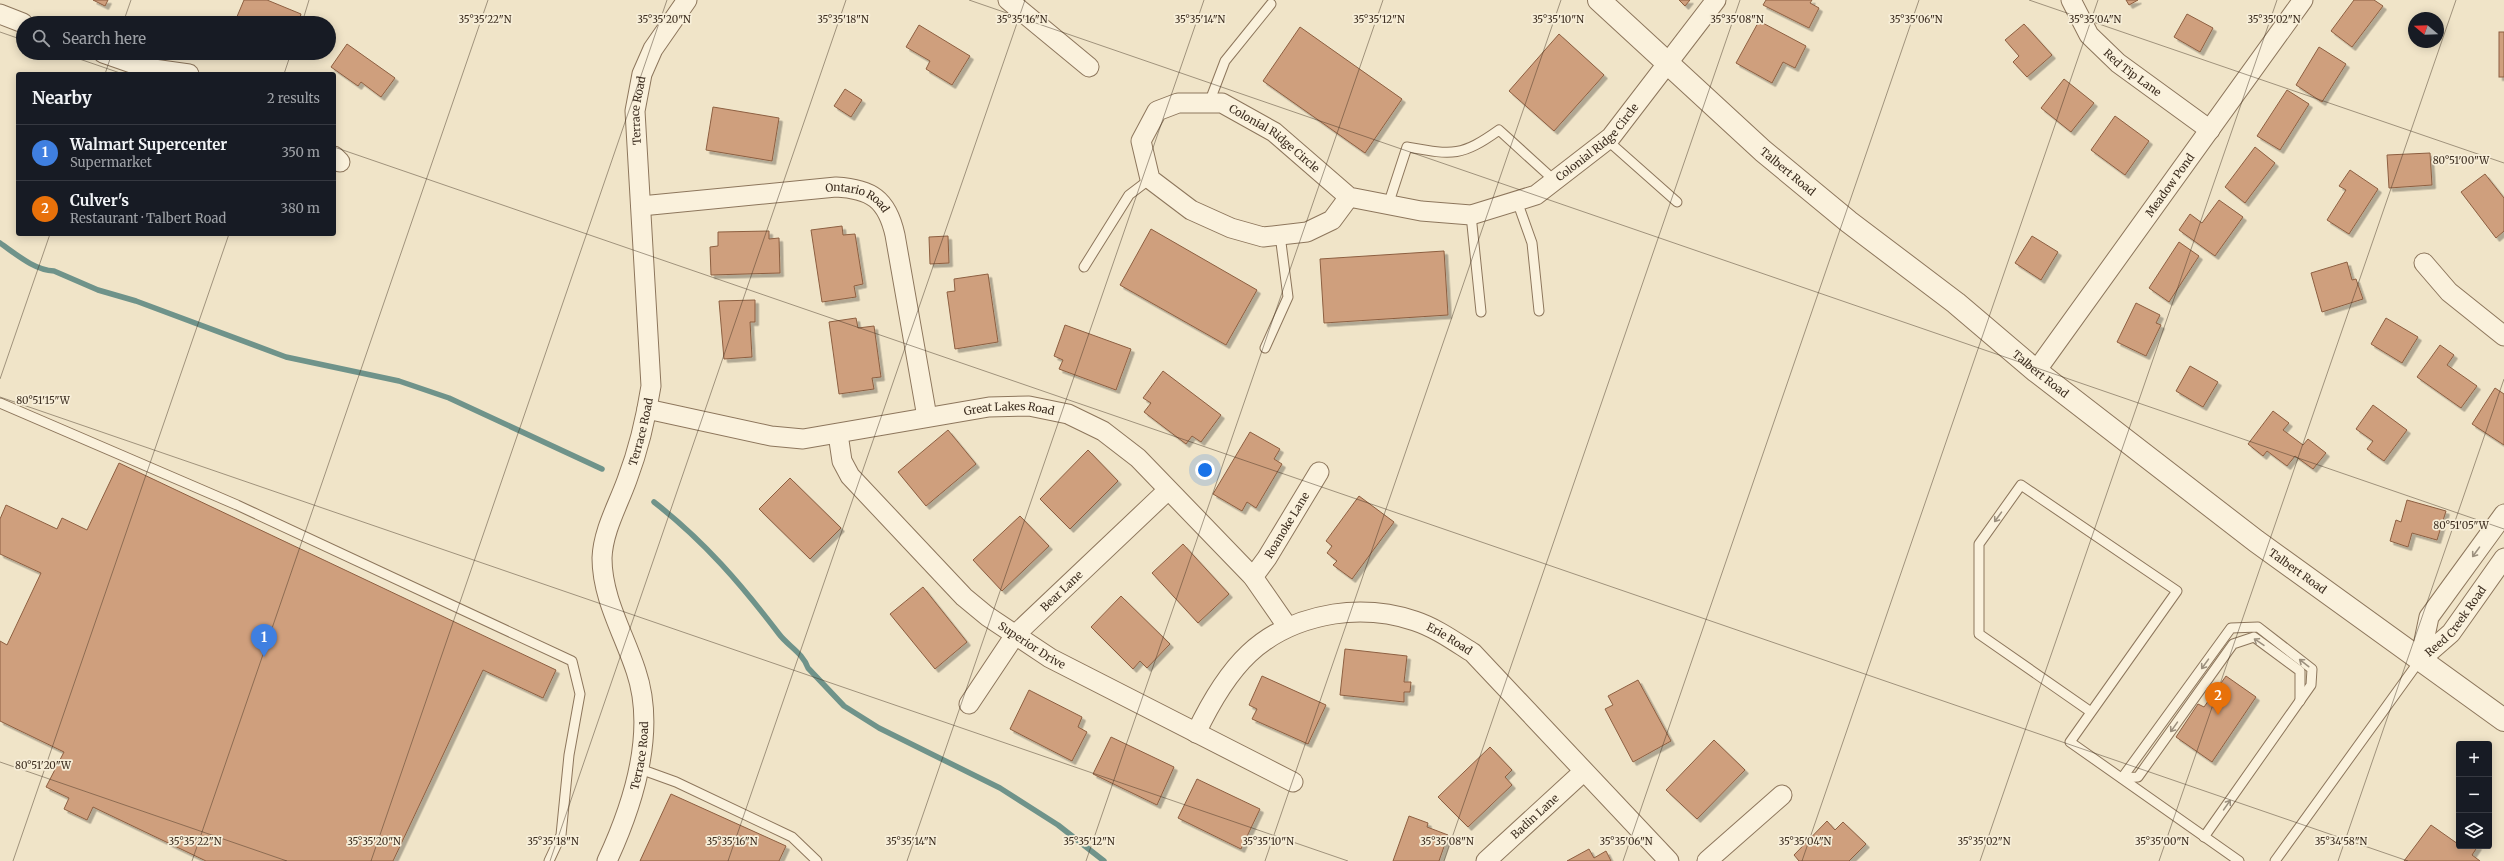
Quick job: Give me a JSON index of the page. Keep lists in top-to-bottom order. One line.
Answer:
{"streets":{"street":["Red Tip Lane","Terrace Road","Colonial Ridge Circle","Talbert Road","Meadow Pond","Ontario Road","Great Lakes Road","Roanoke Lane","Bear Lane","Reed Creek Road","Erie Road","Superior Drive","Badin Lane"]},"crossings":[["Red Tip Lane","Meadow Pond"],["Terrace Road","Ontario Road"],["Terrace Road","Great Lakes Road"],["Colonial Ridge Circle","Talbert Road"],["Talbert Road","Meadow Pond"],["Talbert Road","Reed Creek Road"],["Ontario Road","Great Lakes Road"],["Great Lakes Road","Roanoke Lane"],["Great Lakes Road","Bear Lane"],["Great Lakes Road","Erie Road"],["Great Lakes Road","Superior Drive"],["Bear Lane","Superior Drive"],["Erie Road","Superior Drive"],["Erie Road","Badin Lane"]],"north":"left","page":{"search":"Search here","heading":["Nearby","2 results"],"list":[{"mark":"1","name":"Walmart Supercenter","note":"Supermarket","value":"350 m"},{"mark":"2","name":"Culver's","note":"Restaurant · Talbert Road","value":"380 m"}],"pins":["1","2"],"map_buttons":["+","−"]},"coordinates":["35°35'22\"N","35°35'20\"N","35°35'18\"N","35°35'16\"N","35°35'14\"N","35°35'12\"N","35°35'10\"N","35°35'08\"N","35°35'06\"N","35°35'04\"N","35°35'02\"N","80°51'00\"W","80°51'15\"W","80°51'05\"W","80°51'20\"W","35°35'00\"N","35°34'58\"N"]}
